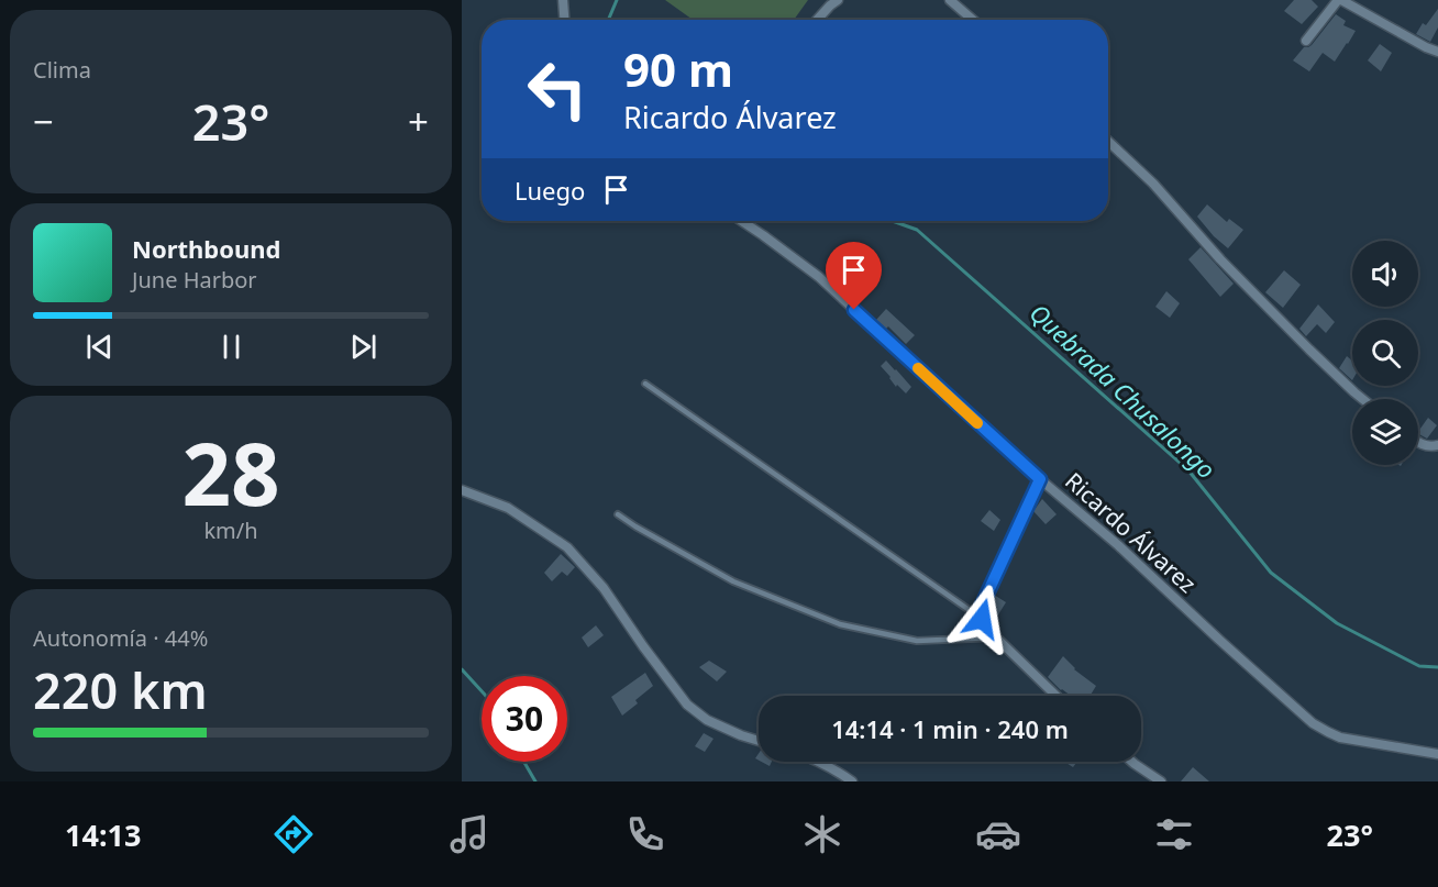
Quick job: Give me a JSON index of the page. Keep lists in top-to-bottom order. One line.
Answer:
{"streets":{"street":["Ricardo Álvarez"]},"water":["Quebrada Chusalongo"],"page":{"tile":["Clima",["28","km/h"],["Autonomía · 44%","220 km"]],"turn":["90 m","Ricardo Álvarez"],"heat":["−","23°","+"],"then":"Luego","song":["Northbound","June Harbor"],"limit":"30","trip":"14:14 · 1 min · 240 m","tabs":["14:13","23°"]}}
